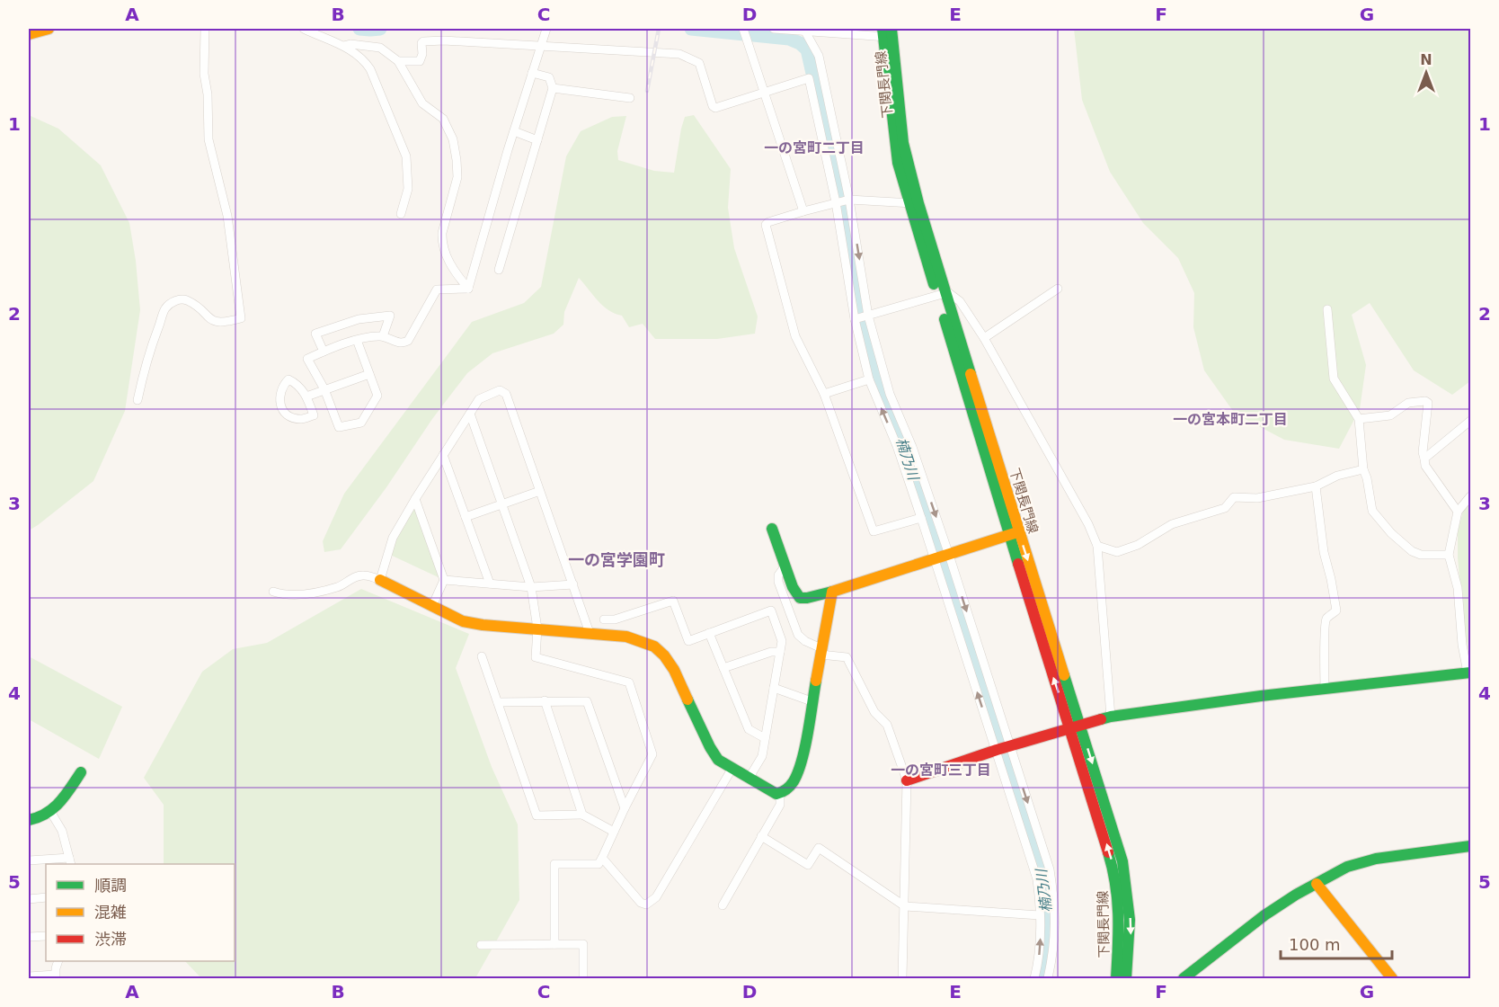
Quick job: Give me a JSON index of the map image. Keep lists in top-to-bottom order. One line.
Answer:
{"streets":{"street":["下関長門線"]},"districts":["一の宮町二丁目","一の宮本町二丁目","一の宮学園町","一の宮町三丁目"],"water":["楠乃川"],"legend":["順調","混雑","渋滞"],"scale_bar":"100 m","north":"top","grid":{"columns":["A","B","C","D","E","F","G"],"rows":["1","2","3","4","5"]}}
